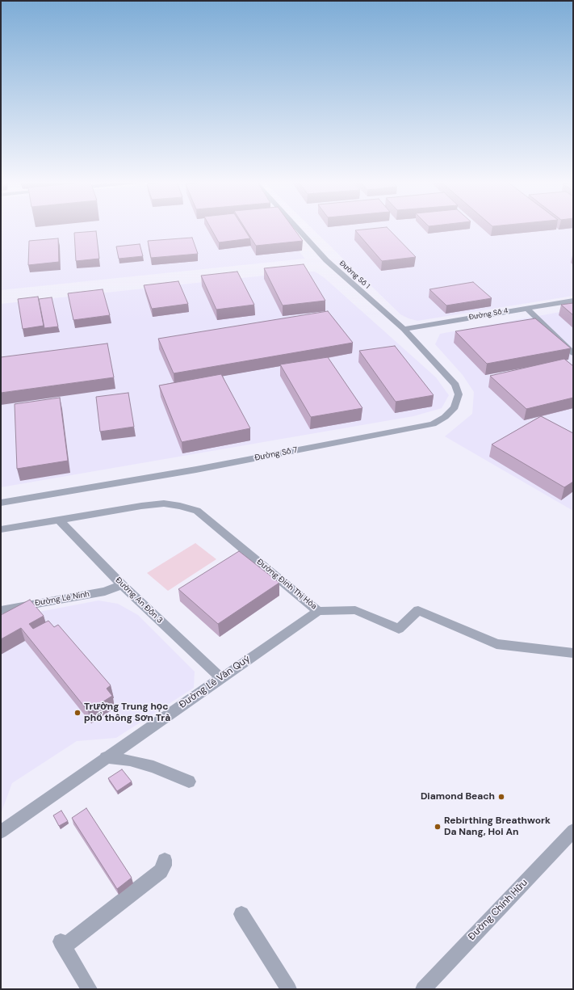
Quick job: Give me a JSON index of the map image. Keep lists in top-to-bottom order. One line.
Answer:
{"streets":{"street":["Đường Số 1","Đường Số 4","Đường Số 7","Đường Đinh Thị Hòa","Đường Lê Ninh","Đường An Đồn 3","Đường Lê Văn Quý","Đường Chính Hữu"]},"crossings":[["Đường Số 1","Đường Số 4"],["Đường Số 1","Đường Số 7"],["Đường Số 4","Đường Số 7"],["Đường Đinh Thị Hòa","Đường An Đồn 3"],["Đường Đinh Thị Hòa","Đường Lê Văn Quý"],["Đường Lê Ninh","Đường An Đồn 3"],["Đường An Đồn 3","Đường Lê Văn Quý"]],"places":["Trường Trung học phổ thông Sơn Trà","Diamond Beach","Rebirthing Breathwork Da Nang, Hoi An"]}
